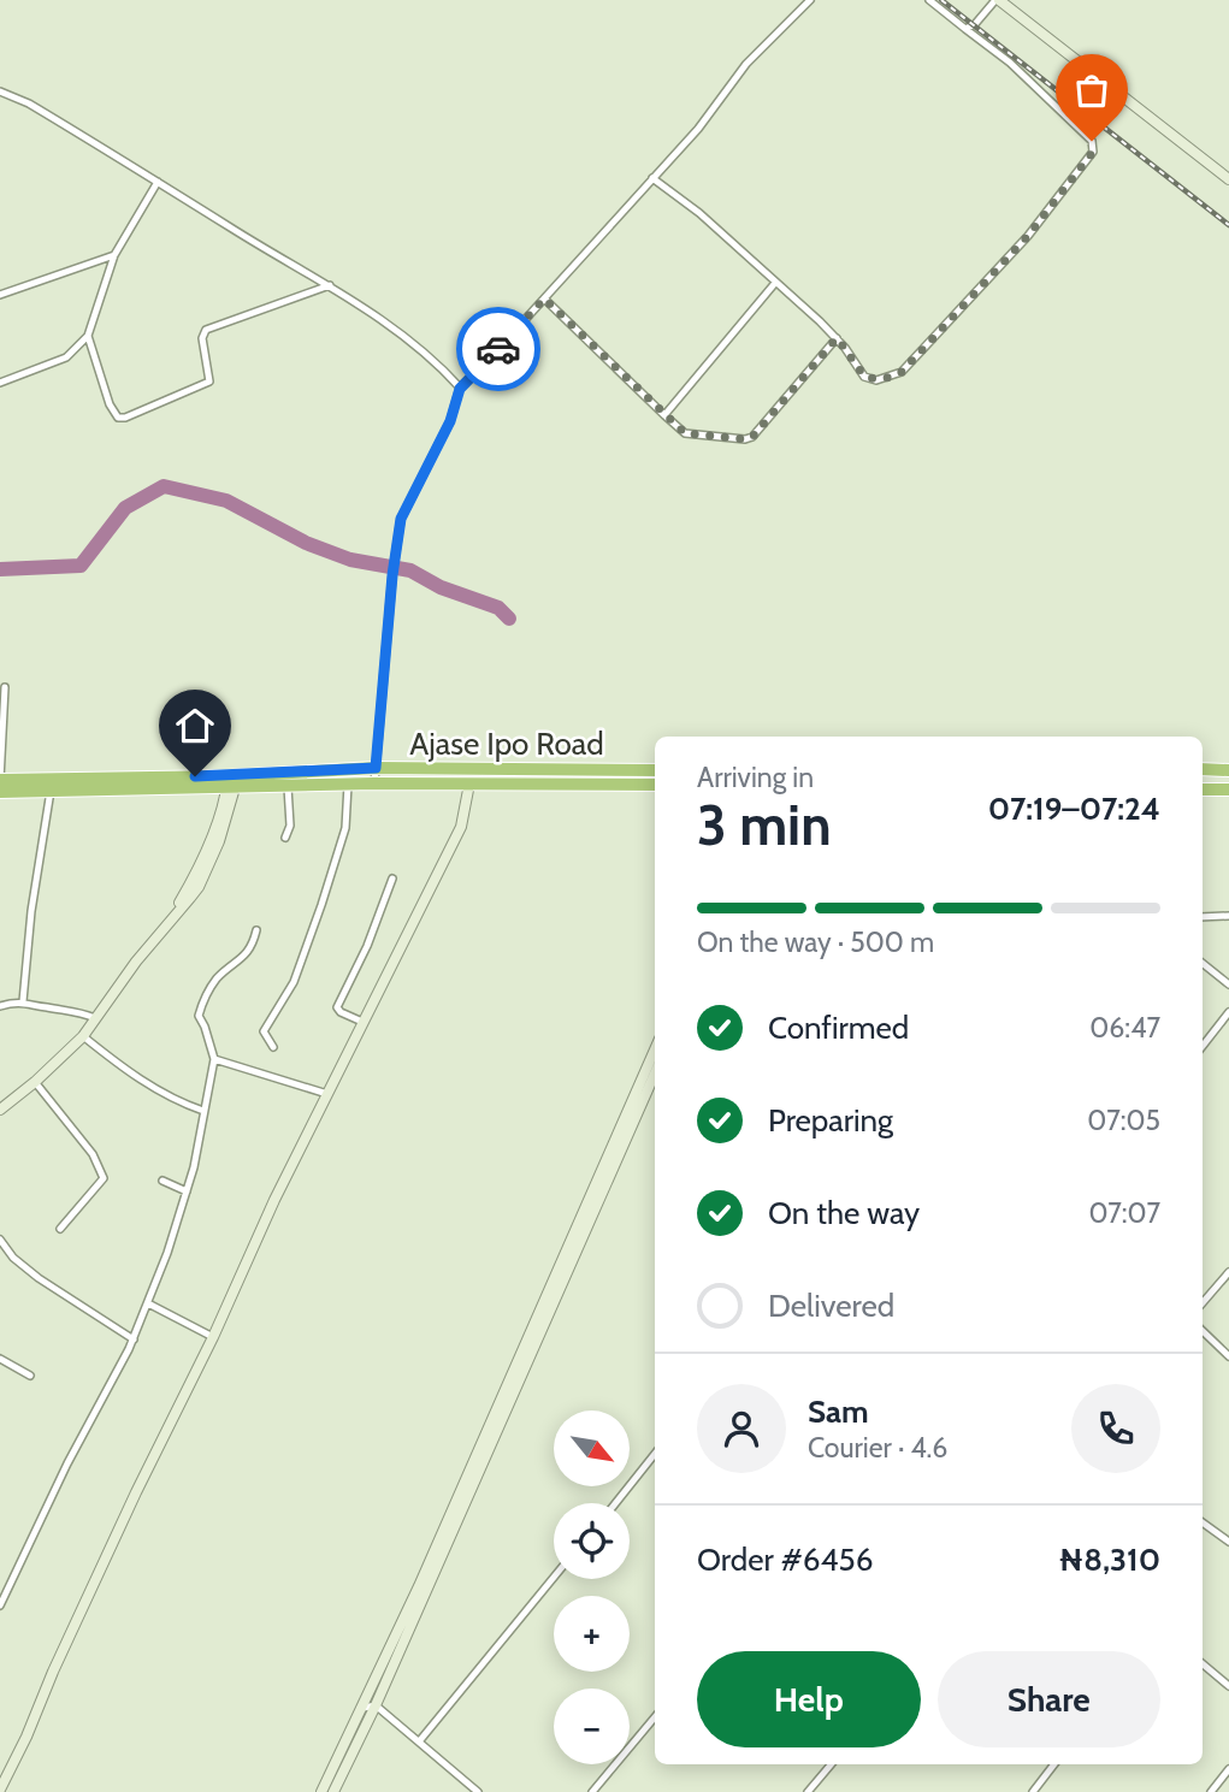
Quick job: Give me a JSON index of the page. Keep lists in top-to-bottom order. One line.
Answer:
{"streets":{"highway":["Ajase Ipo Road"]},"north":"bottom right","page":{"heading":["3 min","Arriving in","07:19–07:24"],"panel":["Sam","Courier · 4.6","Order #6456","₦8,310"],"bar":"On the way · 500 m","list":[["Confirmed","06:47"],["Preparing","07:05"],["On the way","07:07"],"Delivered"],"map_buttons":["+","−"],"buttons":["Help","Share"]}}
